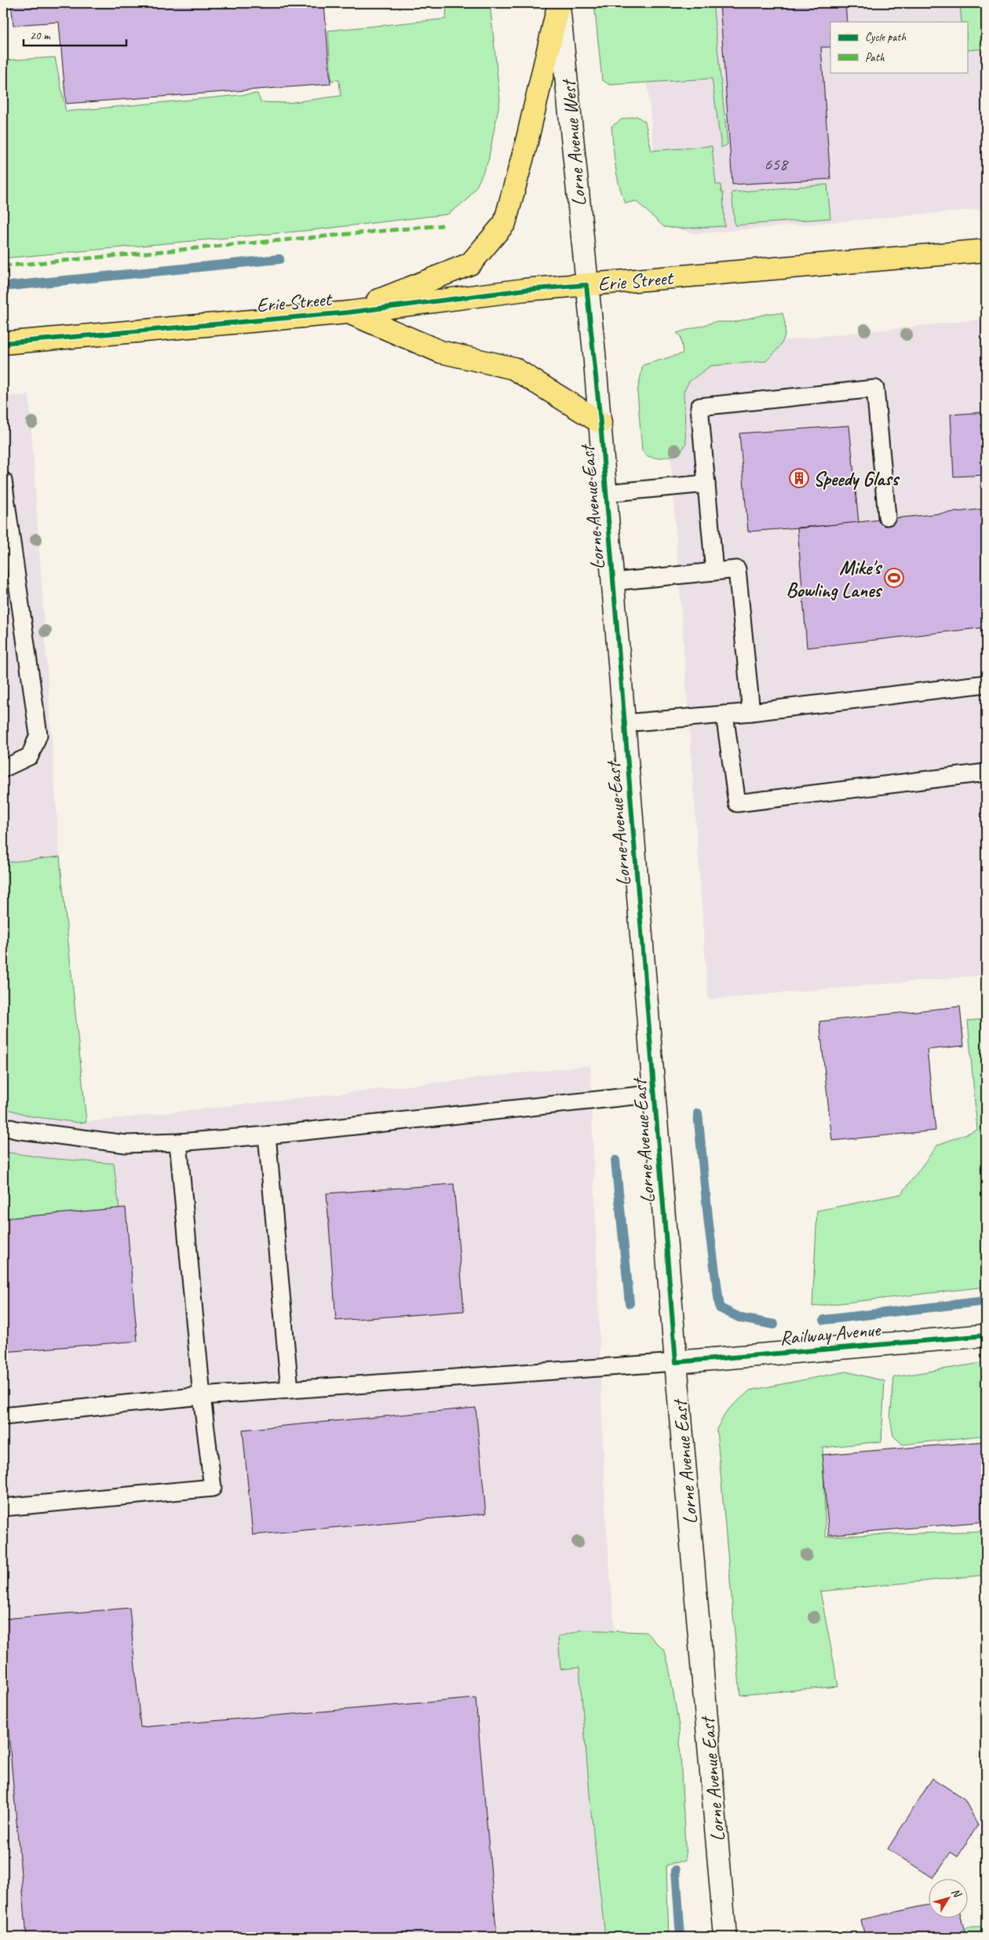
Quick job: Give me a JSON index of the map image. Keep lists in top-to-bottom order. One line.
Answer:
{"streets":{"main road":["Lorne Avenue West","Erie Street","Lorne Avenue East","Railway Avenue"]},"crossings":[["Lorne Avenue West","Erie Street"],["Lorne Avenue West","Lorne Avenue East"],["Erie Street","Lorne Avenue East"],["Lorne Avenue East","Railway Avenue"]],"places":{"building":["Speedy Glass"],"sports":["Mike's Bowling Lanes"]},"house_numbers":["658"],"legend":["Cycle path","Path"],"scale_bar":"20 m","north":"top right"}
